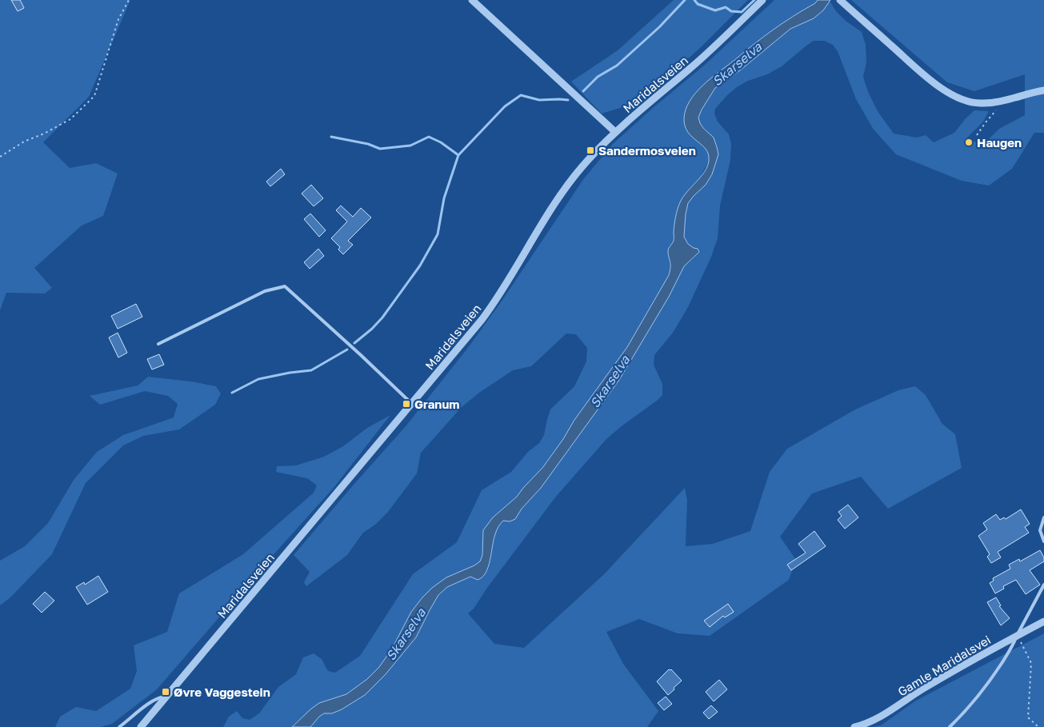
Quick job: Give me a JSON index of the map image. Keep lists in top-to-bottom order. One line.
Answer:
{"streets":{"street":["Maridalsveien","Gamle Maridalsvei"]},"water":["Skarselva"],"places":{"other":["Haugen"],"transit":["Sandermosveien","Granum","Øvre Vaggestein"]}}
